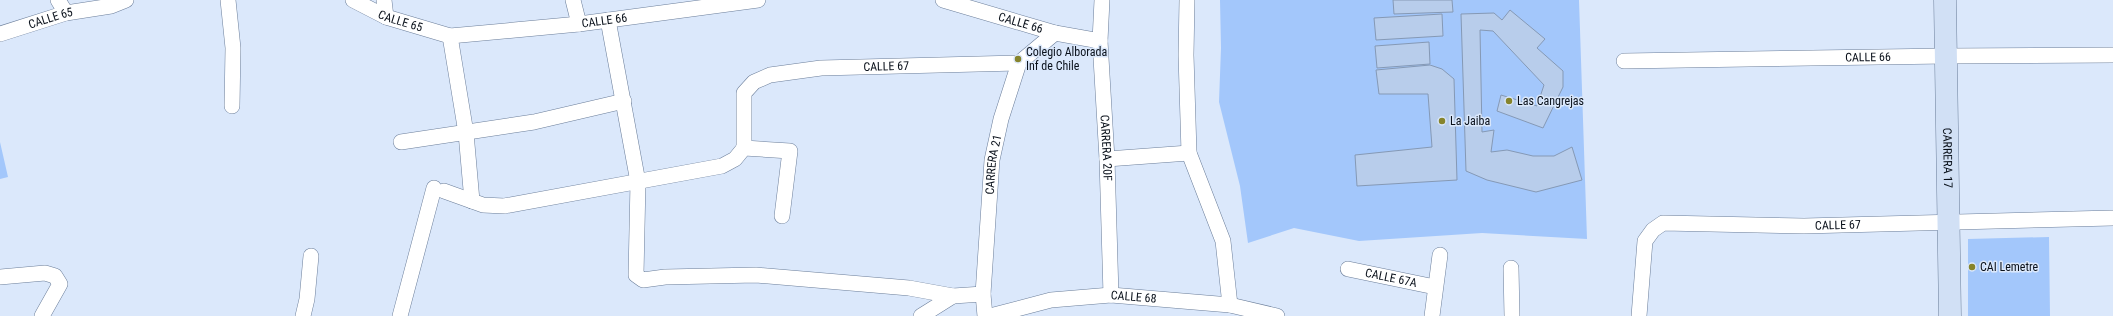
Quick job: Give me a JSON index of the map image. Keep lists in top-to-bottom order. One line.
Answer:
{"streets":{"main road":["CARRERA 17"],"street":["CALLE 65","CALLE 66","CALLE 67","CARRERA 20F","CARRERA 21","CALLE 67A","CALLE 68"]},"crossings":[["CALLE 65","CALLE 66"],["CALLE 66","CARRERA 20F"],["CALLE 66","CARRERA 17"],["CALLE 67","CARRERA 17"],["CALLE 67","CARRERA 21"],["CARRERA 20F","CALLE 68"]],"places":["Colegio Alborada Inf de Chile","Las Cangrejas","La Jaiba","CAI Lemetre"]}
